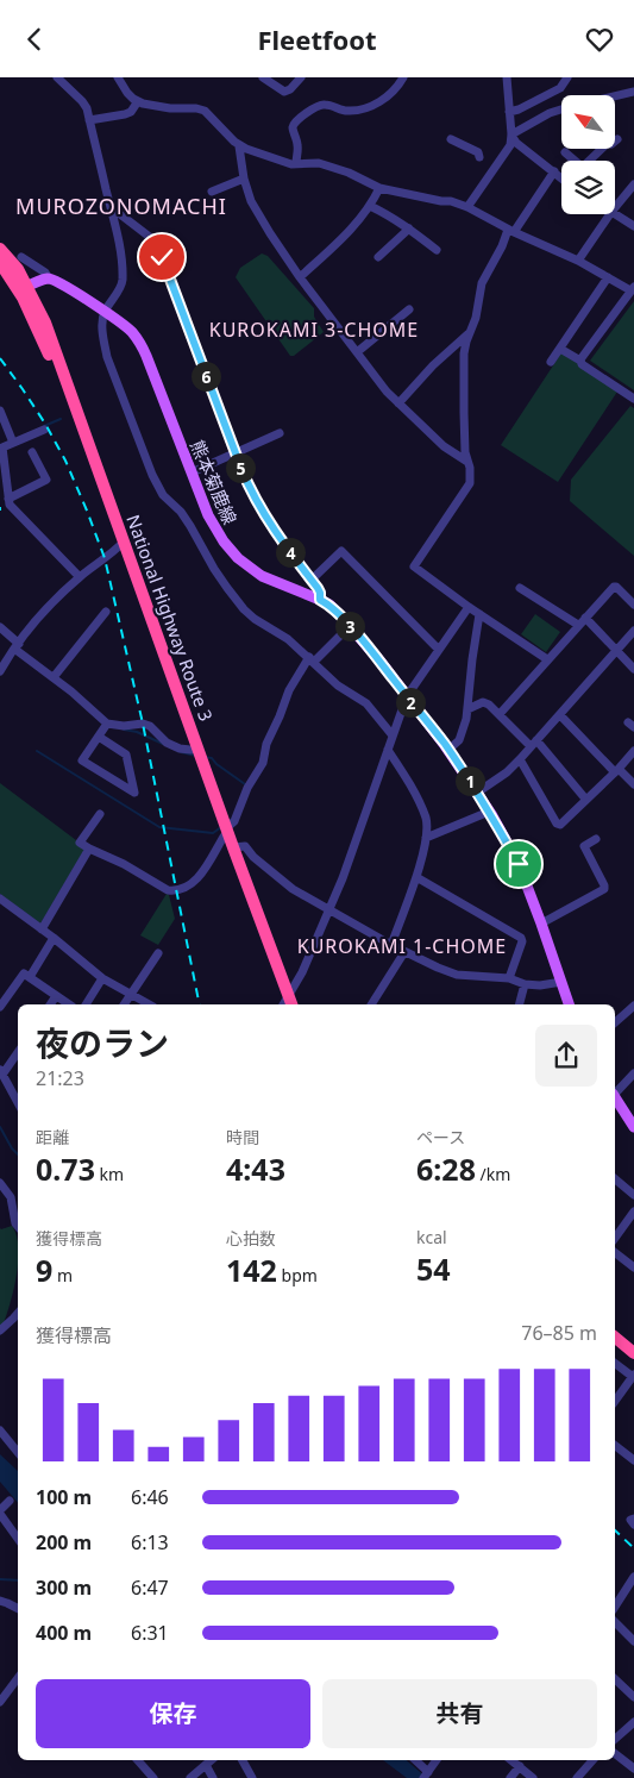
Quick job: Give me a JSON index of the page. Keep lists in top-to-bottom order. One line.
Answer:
{"streets":{"highway":["National Highway Route 3"],"main road":["熊本菊鹿線"]},"districts":["MUROZONOMACHI","KUROKAMI 3-CHOME","KUROKAMI 1-CHOME"],"north":"top left","page":{"header":"Fleetfoot","pins":["6","5","4","3","2","1"],"heading":["夜のラン","21:23"],"stats":[["距離","0.73 km"],["時間","4:43"],["ペース","6:28 /km"],["獲得標高","9 m"],["心拍数","142 bpm"],["kcal","54"]],"chart":["獲得標高","76–85 m"],"list":[{"name":"100 m","note":"6:46"},{"name":"200 m","note":"6:13"},{"name":"300 m","note":"6:47"},{"name":"400 m","note":"6:31"}],"buttons":["保存","共有"]}}
